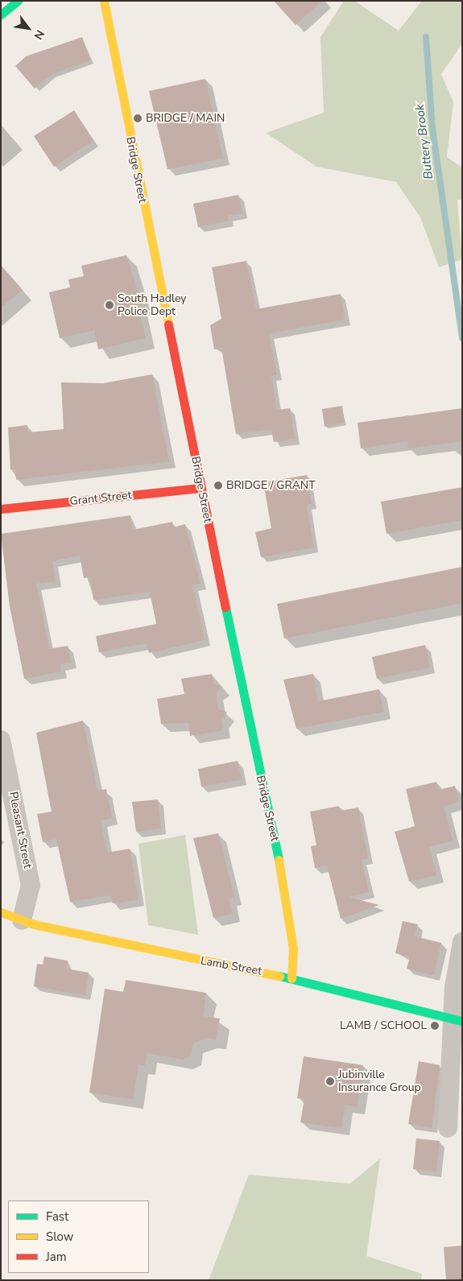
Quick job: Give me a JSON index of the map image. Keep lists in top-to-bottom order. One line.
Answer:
{"streets":{"main road":["Bridge Street","Grant Street","Lamb Street"],"street":["Pleasant Street"]},"crossings":[["Bridge Street","Grant Street"],["Bridge Street","Lamb Street"],["Pleasant Street","Lamb Street"]],"water":["Buttery Brook"],"places":["BRIDGE / MAIN","South Hadley Police Dept","BRIDGE / GRANT","LAMB / SCHOOL","Jubinville Insurance Group"],"legend":["Fast","Slow","Jam"],"north":"bottom right"}
